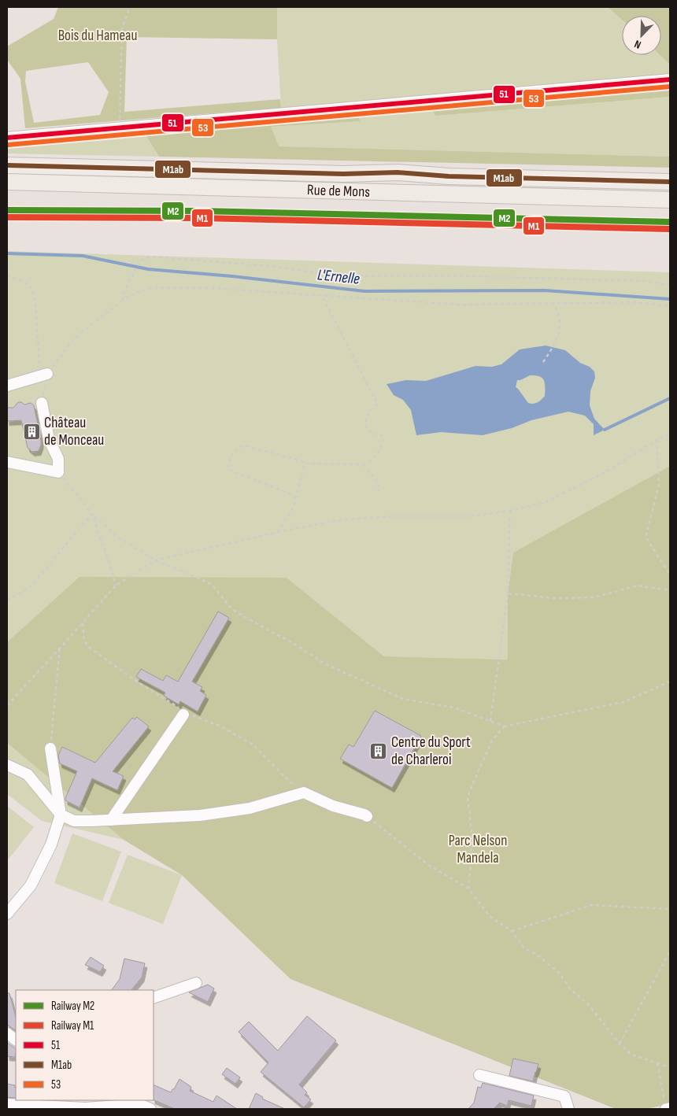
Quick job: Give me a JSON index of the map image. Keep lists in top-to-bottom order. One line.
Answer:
{"streets":{"highway":["Rue de Mons"]},"water":["L'Ernelle"],"parks":["Bois du Hameau","Parc Nelson Mandela"],"places":{"building":["Château de Monceau","Centre du Sport de Charleroi"]},"lines":["transit line 51","transit line 53","transit line M1ab","rail line M2","rail line M1"],"legend":["Railway M2","Railway M1","51","M1ab","53"],"north":"bottom left"}
